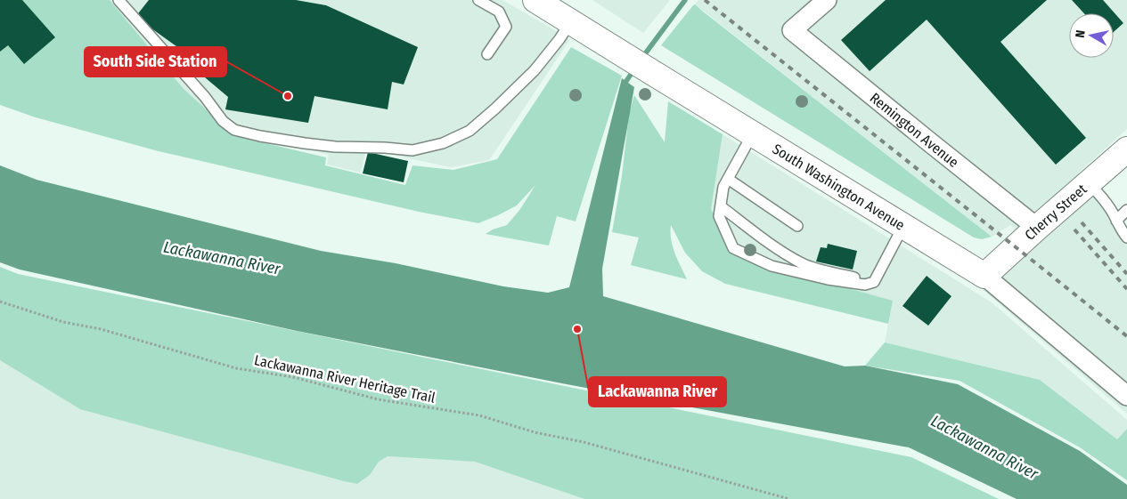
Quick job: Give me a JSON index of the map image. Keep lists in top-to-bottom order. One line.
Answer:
{"streets":{"street":["Remington Avenue","South Washington Avenue","Cherry Street"],"path":["Lackawanna River Heritage Trail"]},"crossings":[["Remington Avenue","Cherry Street"],["South Washington Avenue","Cherry Street"]],"water":["Lackawanna River"],"places":["South Side Station","Lackawanna River"],"north":"left"}
